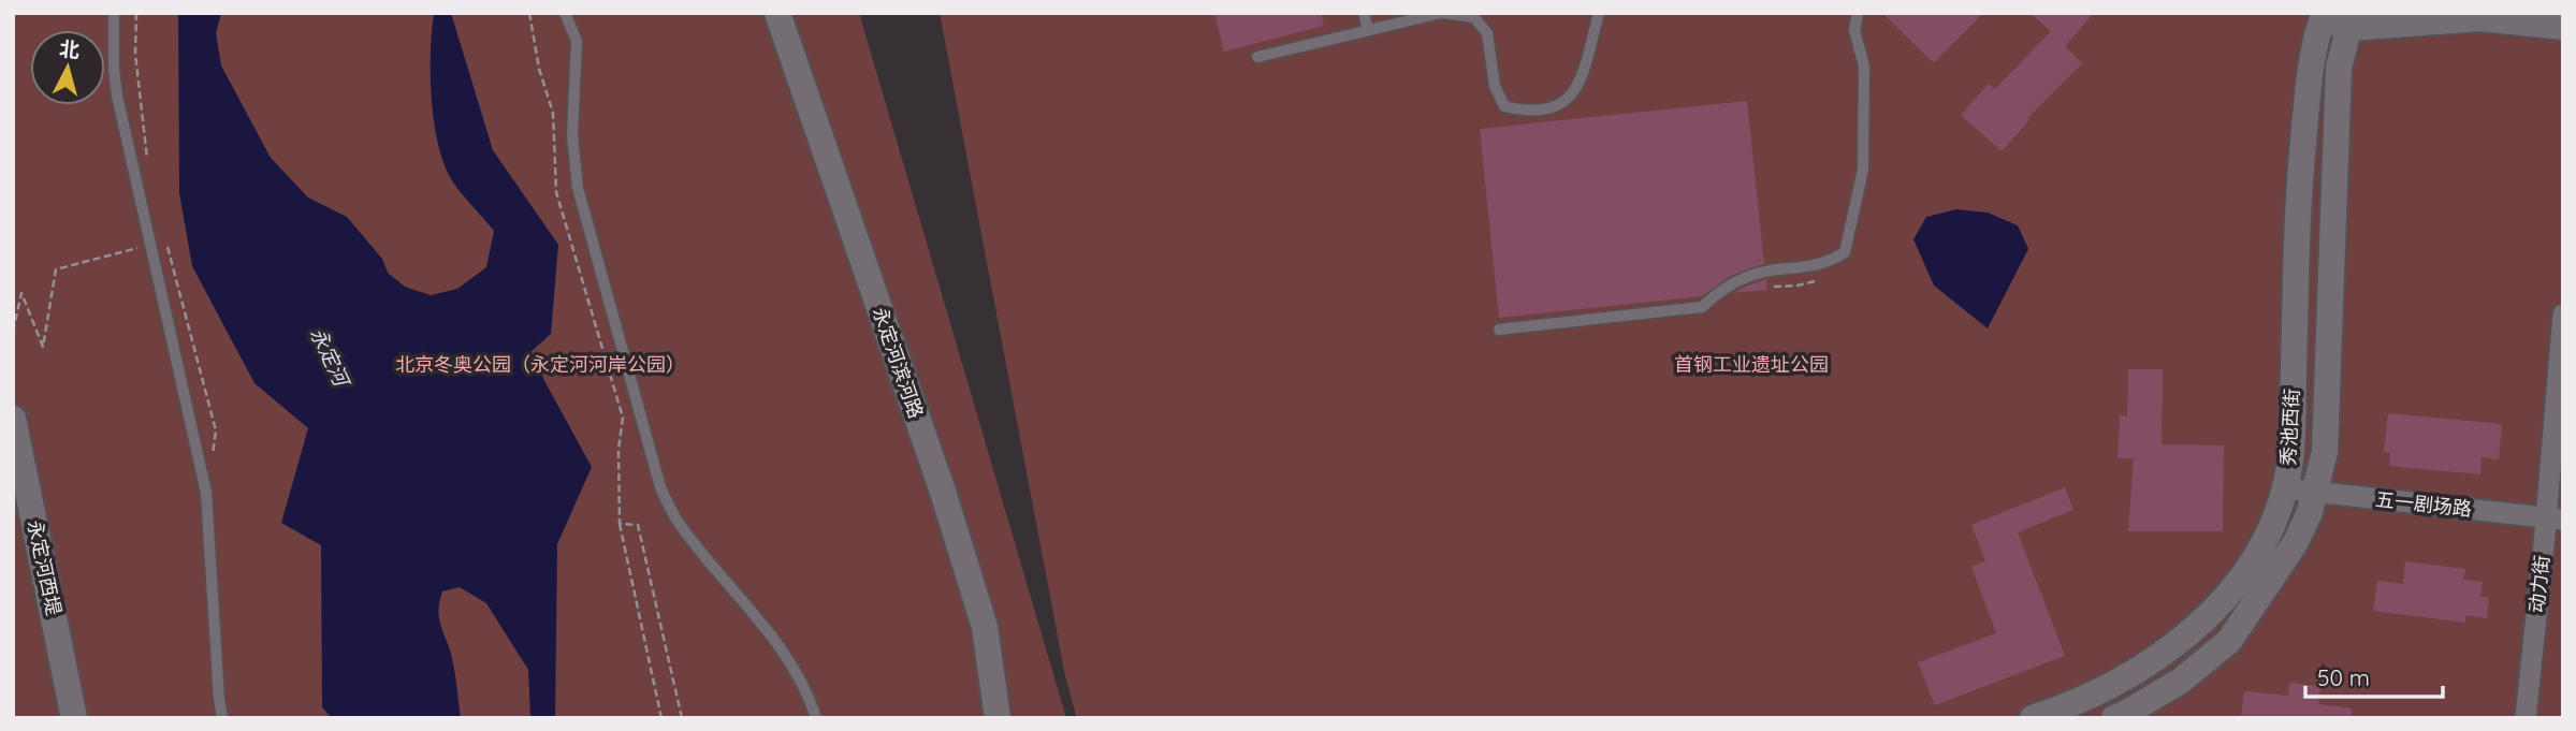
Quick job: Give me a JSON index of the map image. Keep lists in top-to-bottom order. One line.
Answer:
{"streets":{"street":["永定河滨河路","秀池西街","五一剧场路","永定河西堤","动力街"]},"crossings":[["秀池西街","五一剧场路"],["五一剧场路","动力街"]],"water":["永定河"],"parks":["北京冬奥公园（永定河河岸公园）","首钢工业遗址公园"],"scale_bar":"50 m","north":"top"}
